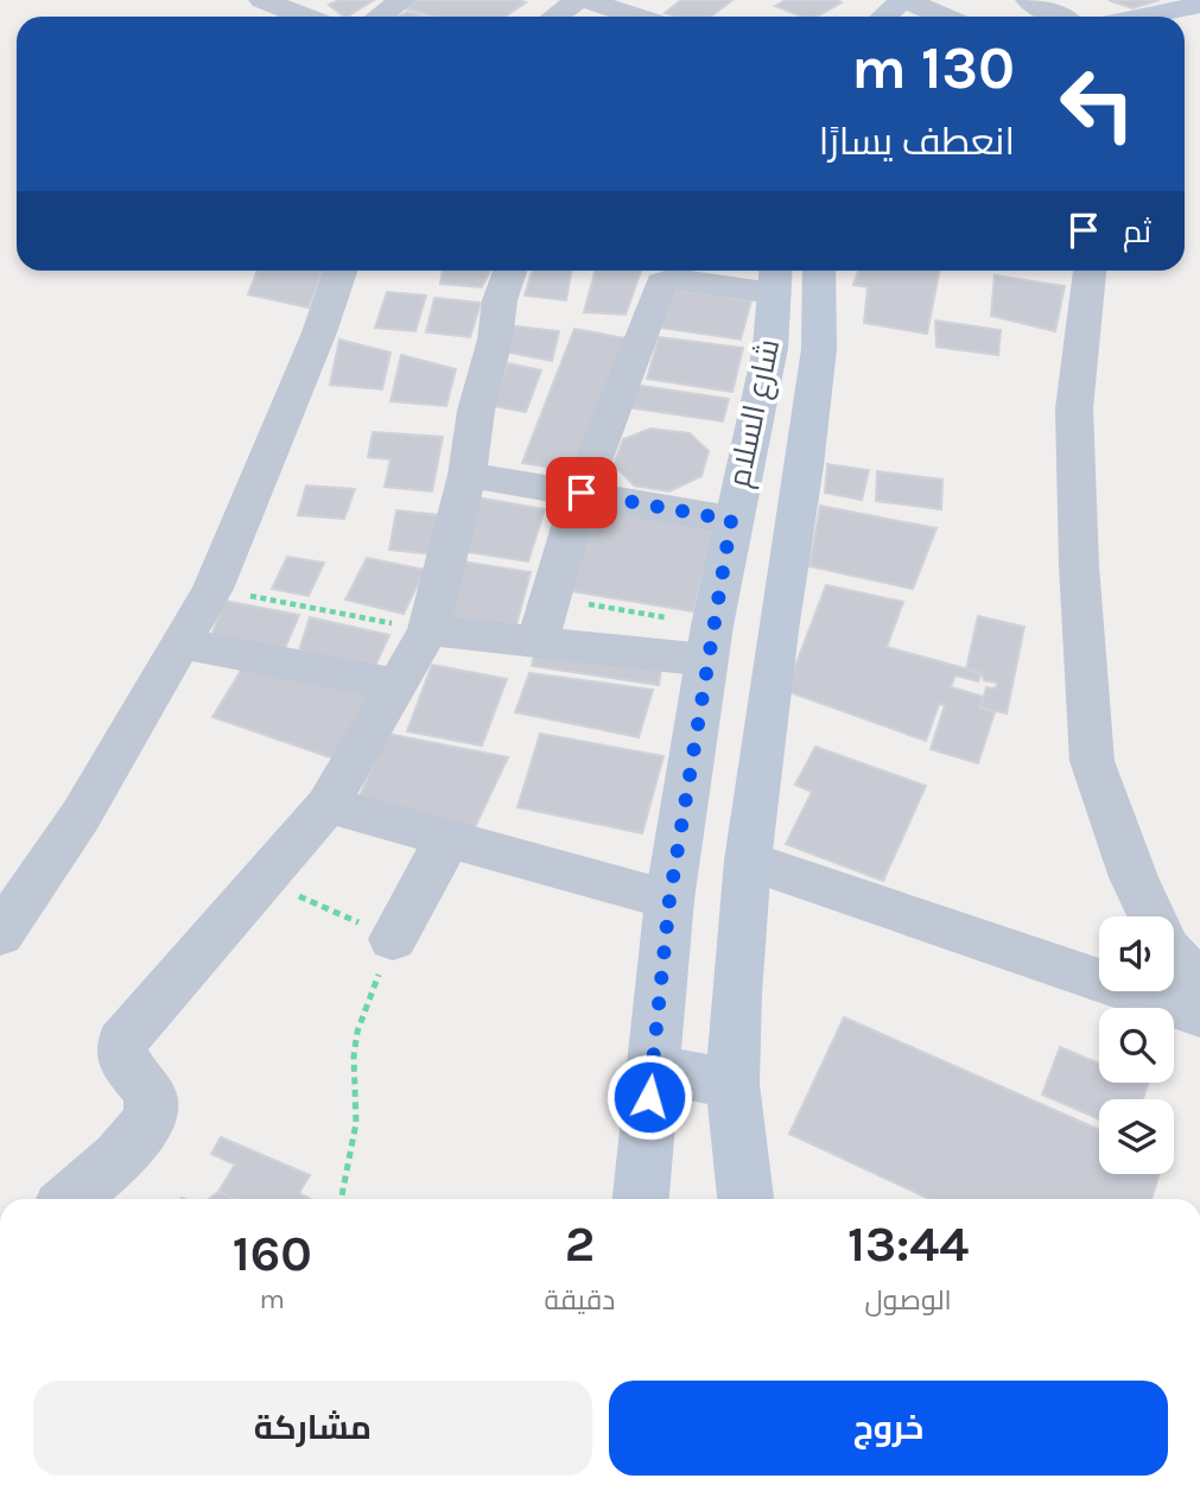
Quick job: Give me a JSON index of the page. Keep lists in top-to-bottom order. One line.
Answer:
{"streets":{"street":["شارع السلام"]},"page":{"turn":["130 m","انعطف يسارًا"],"then":"ثم","eta":["13:44","الوصول","2","دقيقة","160","m"],"buttons":["خروج","مشاركة"]}}
